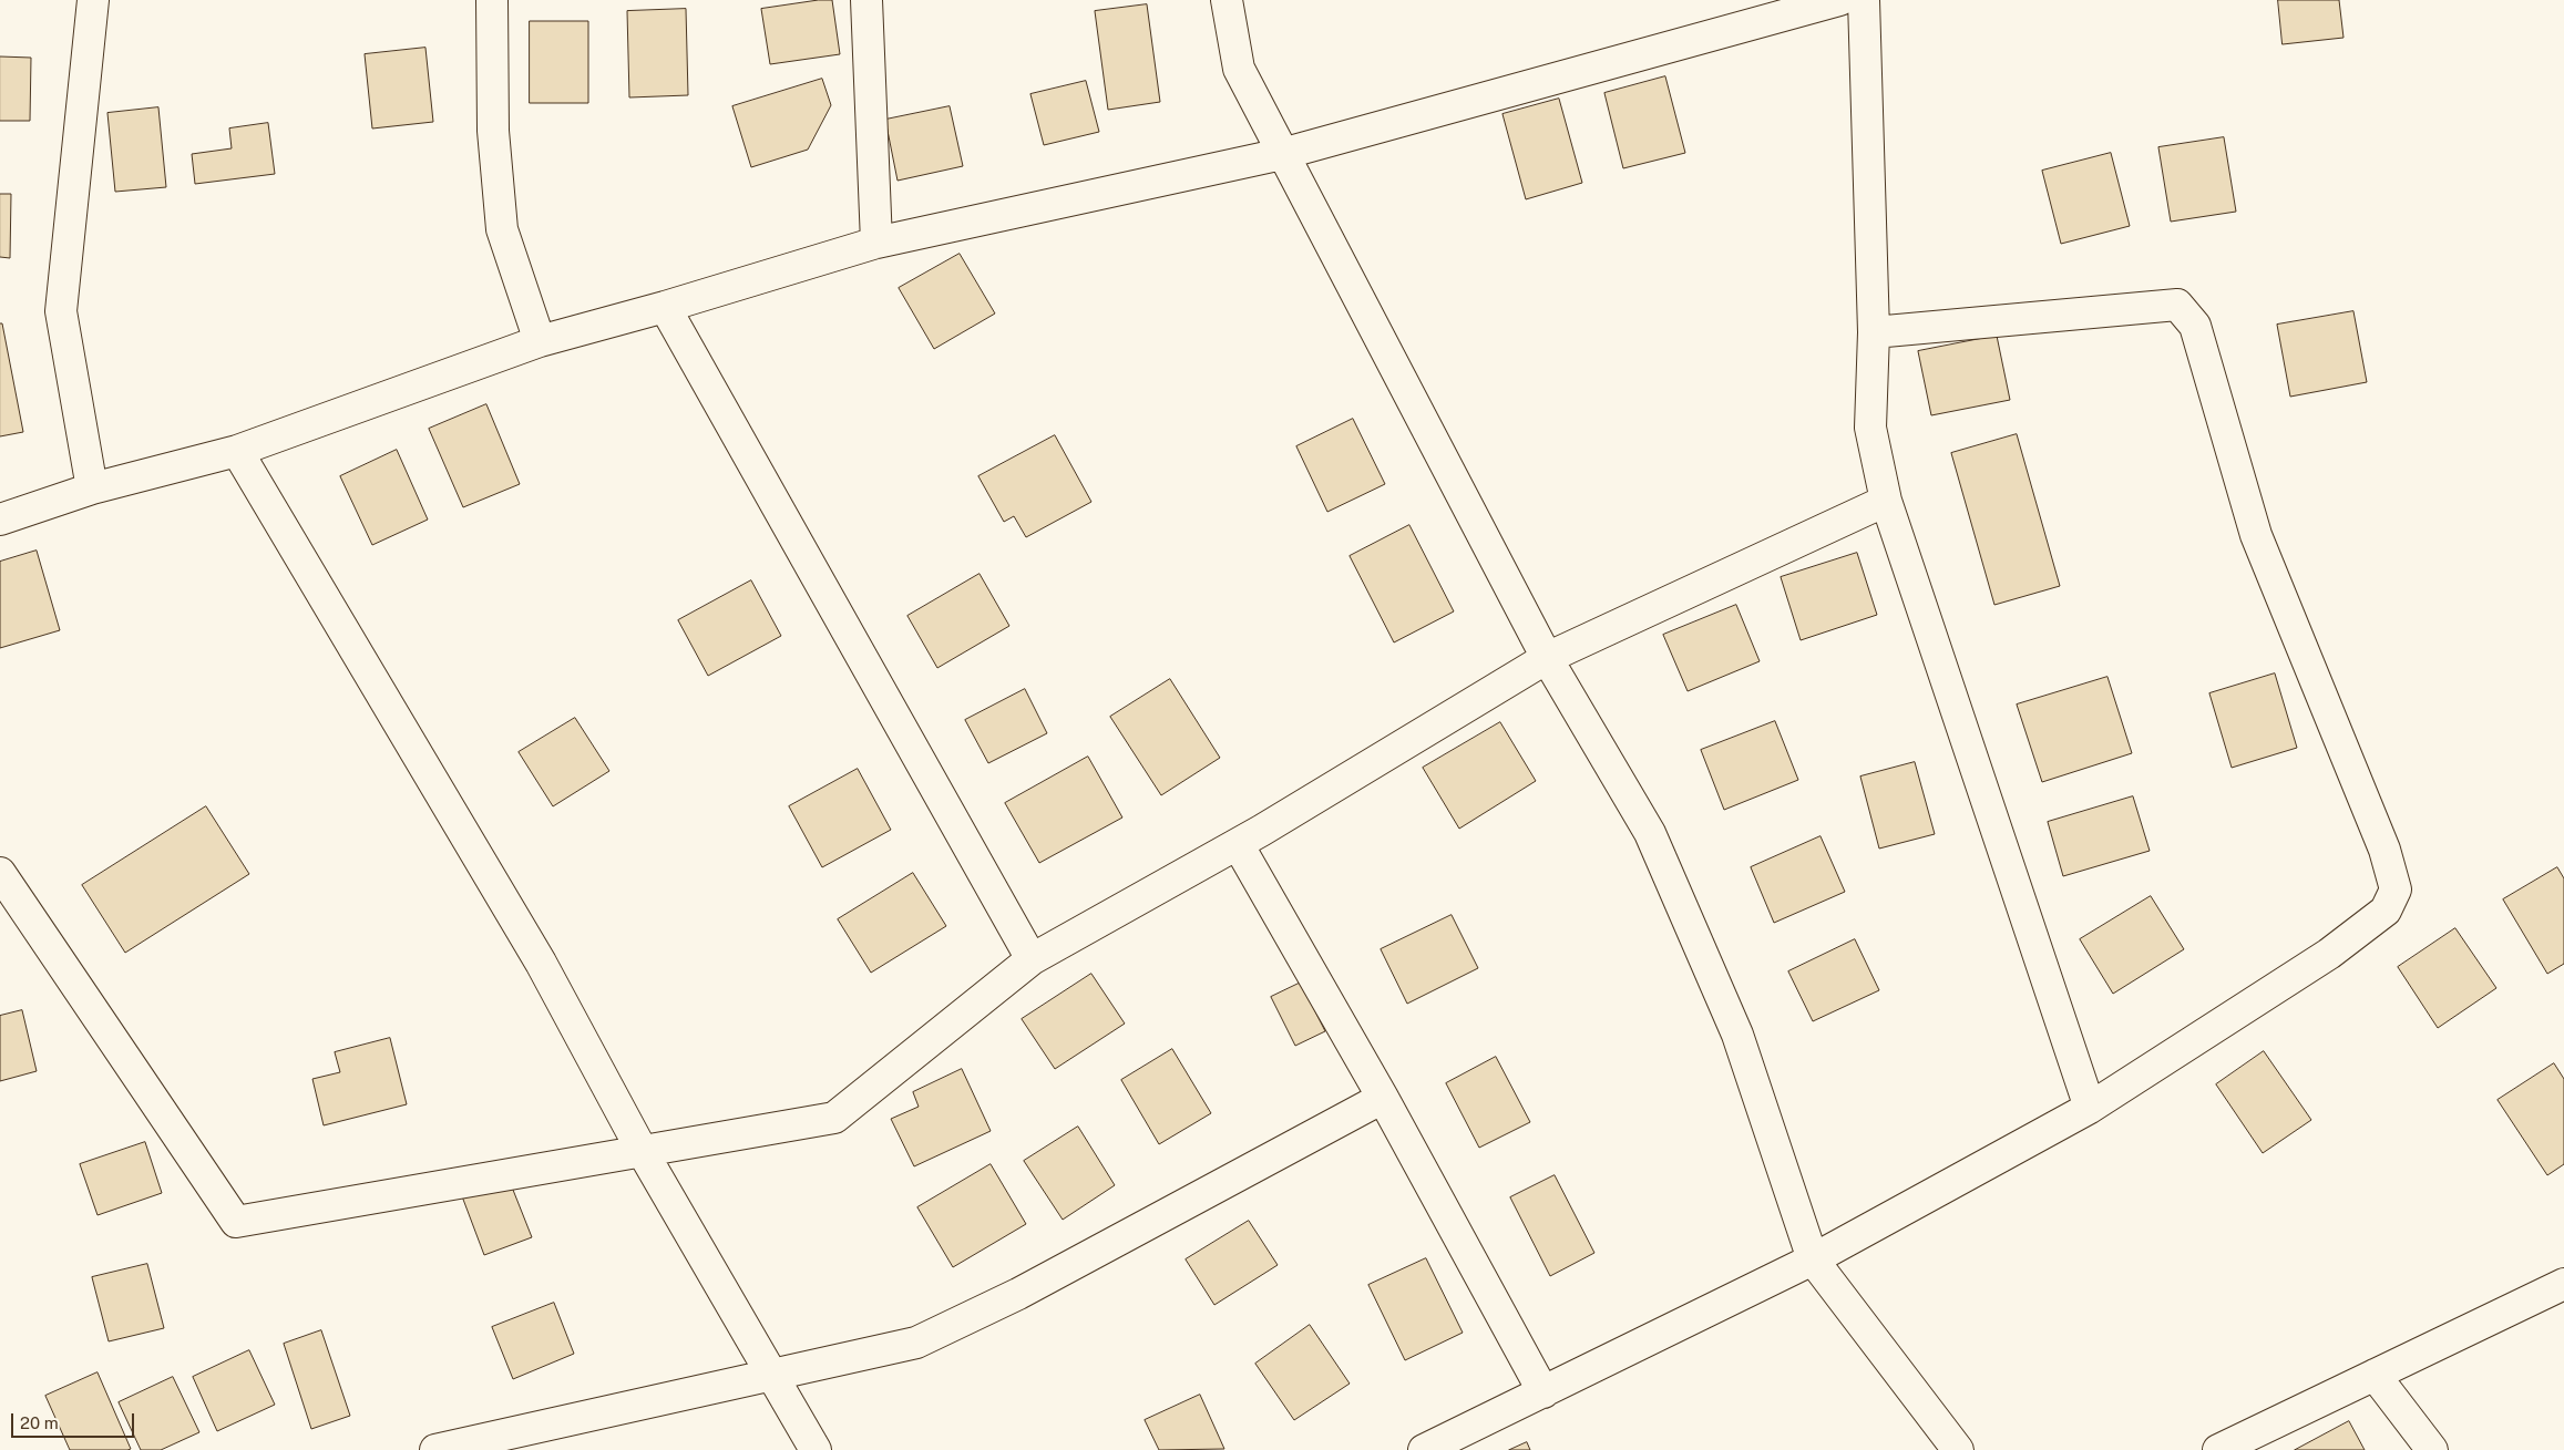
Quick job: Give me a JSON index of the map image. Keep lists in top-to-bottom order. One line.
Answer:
{"scale_bar":"20 m"}
